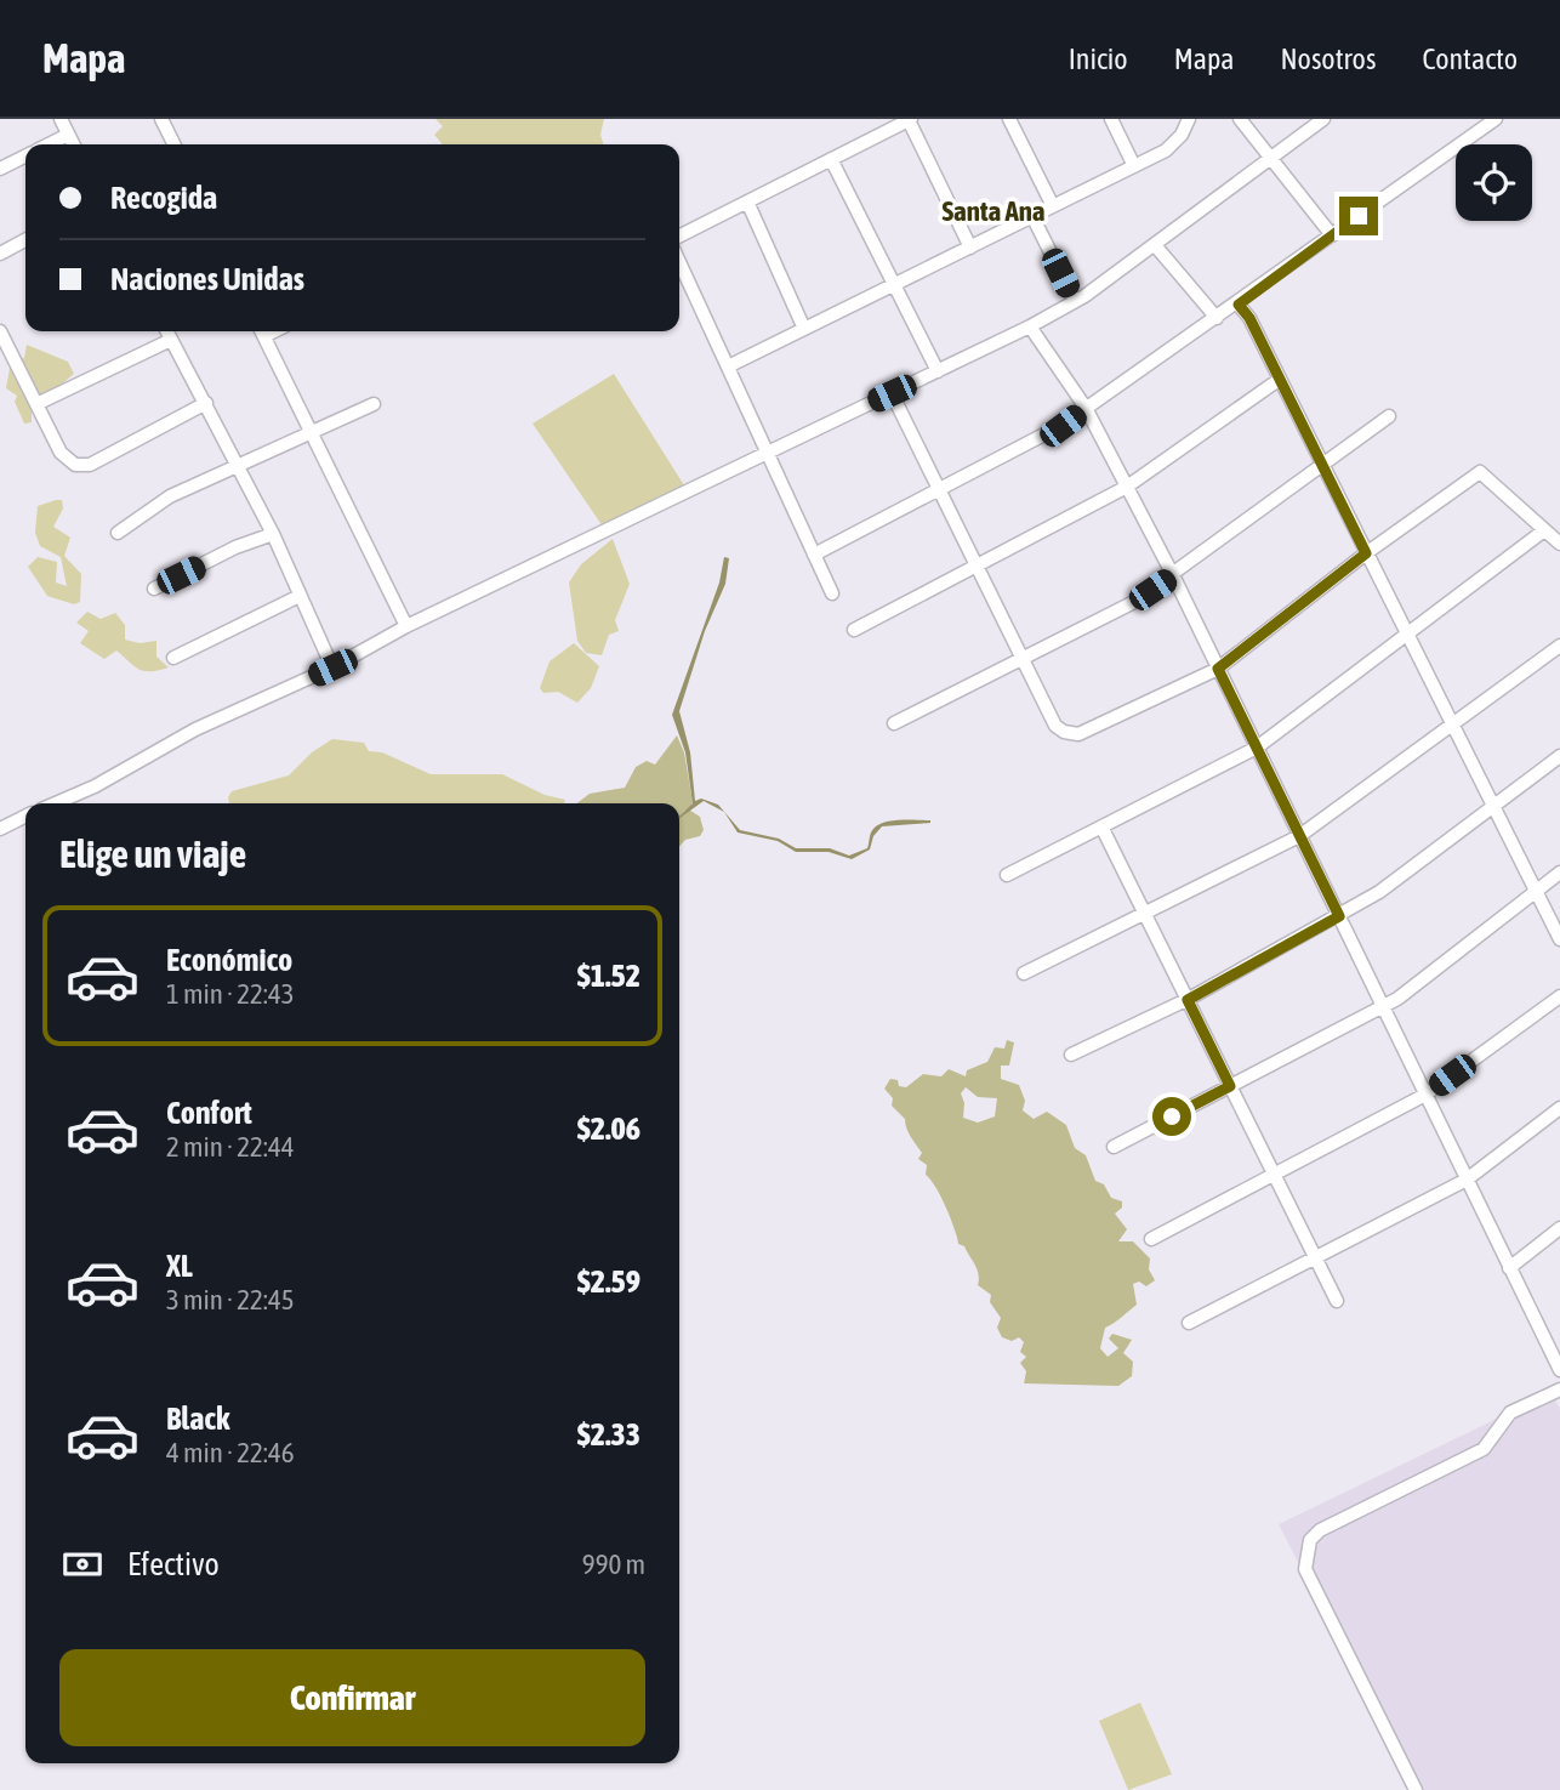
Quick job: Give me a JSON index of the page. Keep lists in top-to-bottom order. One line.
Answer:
{"districts":["Santa Ana"],"page":{"header":"Mapa","nav":["Inicio","Mapa","Nosotros","Contacto"],"banner":["Recogida","Naciones Unidas"],"heading":"Elige un viaje","list":[{"name":"Económico","note":"1 min · 22:43","value":"$1.52"},{"name":"Confort","note":"2 min · 22:44","value":"$2.06"},{"name":"XL","note":"3 min · 22:45","value":"$2.59"},{"name":"Black","note":"4 min · 22:46","value":"$2.33"}],"pay":["Efectivo","990 m"],"buttons":"Confirmar"}}
